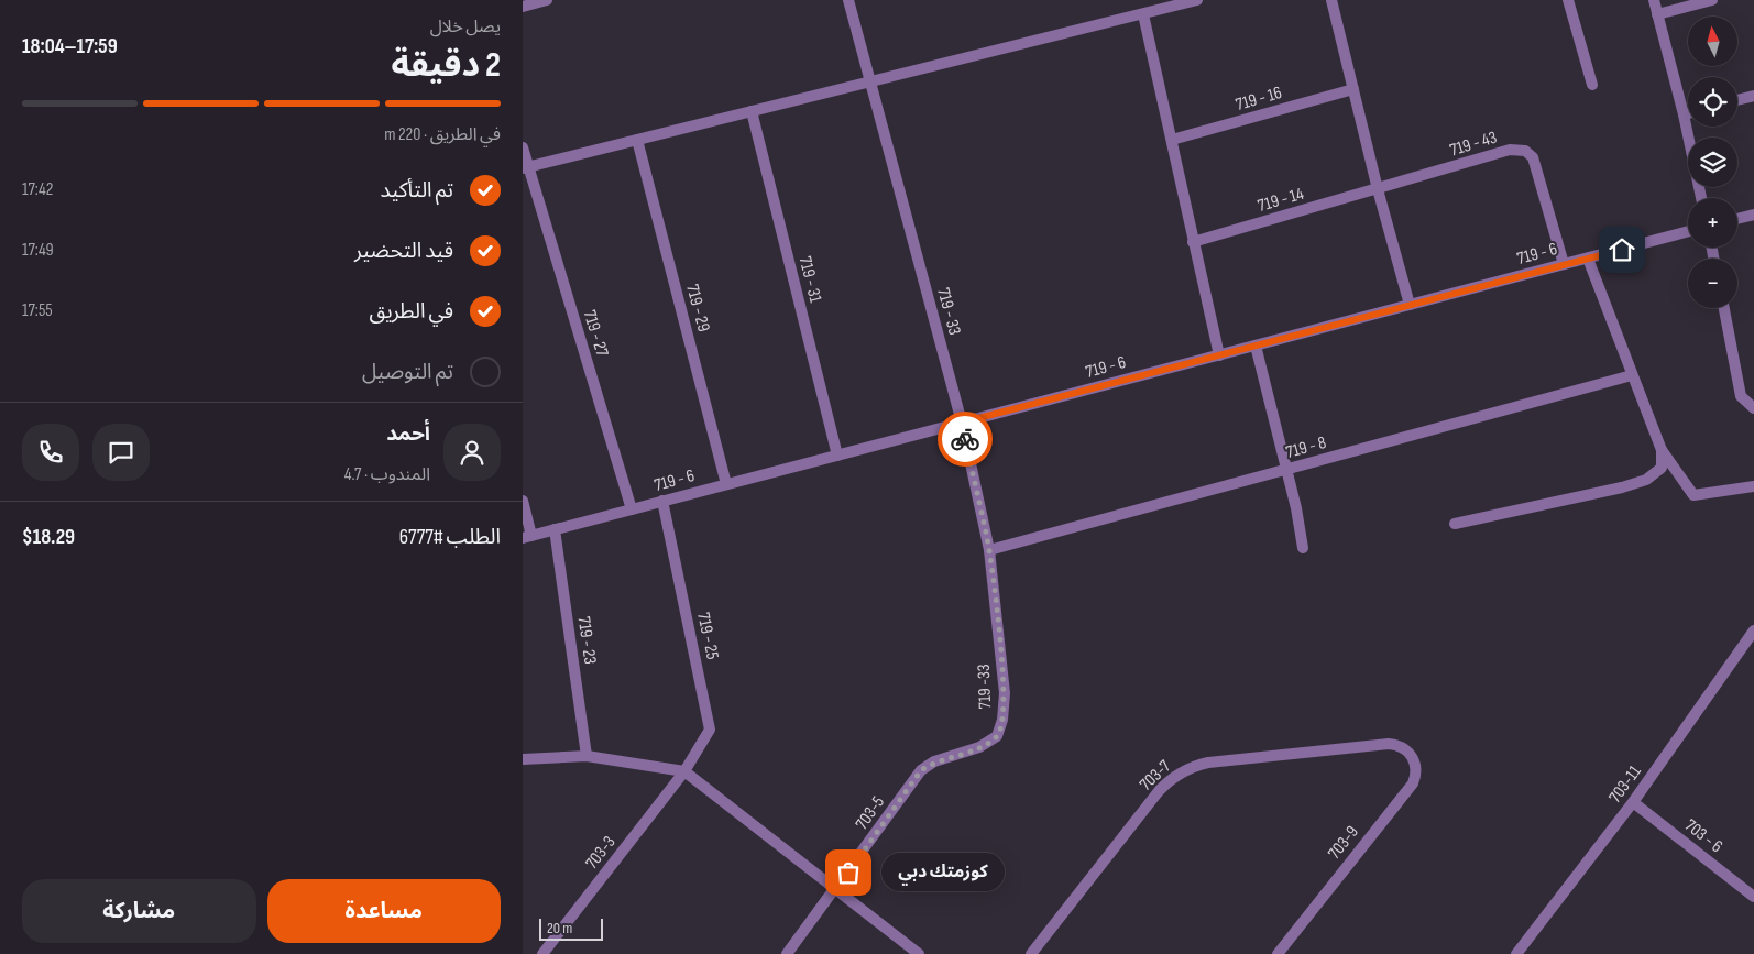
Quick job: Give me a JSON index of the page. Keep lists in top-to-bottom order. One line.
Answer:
{"streets":{"street":["719 - 16","719 - 43","719 - 14","719 - 6","719 - 31","719 - 29","719 - 33","719 - 27","719 - 8","719 - 25","719 - 23","719 -33","703-7","703-11","703-5","703 - 6","703-9","703-3"]},"crossings":[["719 - 43","719 - 14"],["719 - 43","719 - 6"],["719 - 6","719 - 31"],["719 - 6","719 - 29"],["719 - 6","719 - 33"],["719 - 6","719 - 27"],["719 - 6","719 - 25"],["719 - 6","719 - 23"],["719 - 33","719 - 8"],["719 - 33","719 -33"],["719 - 8","719 -33"],["719 - 25","703-3"],["719 -33","703-5"],["703-7","703-9"],["703-11","703 - 6"]],"places":["كوزمتك دبي"],"scale_bar":"20 m","north":"top","page":{"heading":["2 دقيقة","يصل خلال","17:59–18:04"],"panel":["أحمد","المندوب · 4.7","الطلب #6777","$18.29"],"map_buttons":["+","−"],"bar":"في الطريق · 220 m","list":[["تم التأكيد","17:42"],["قيد التحضير","17:49"],["في الطريق","17:55"],"تم التوصيل"],"bubble":"كوزمتك دبي","buttons":["مساعدة","مشاركة"],"scale":"20 m"}}
